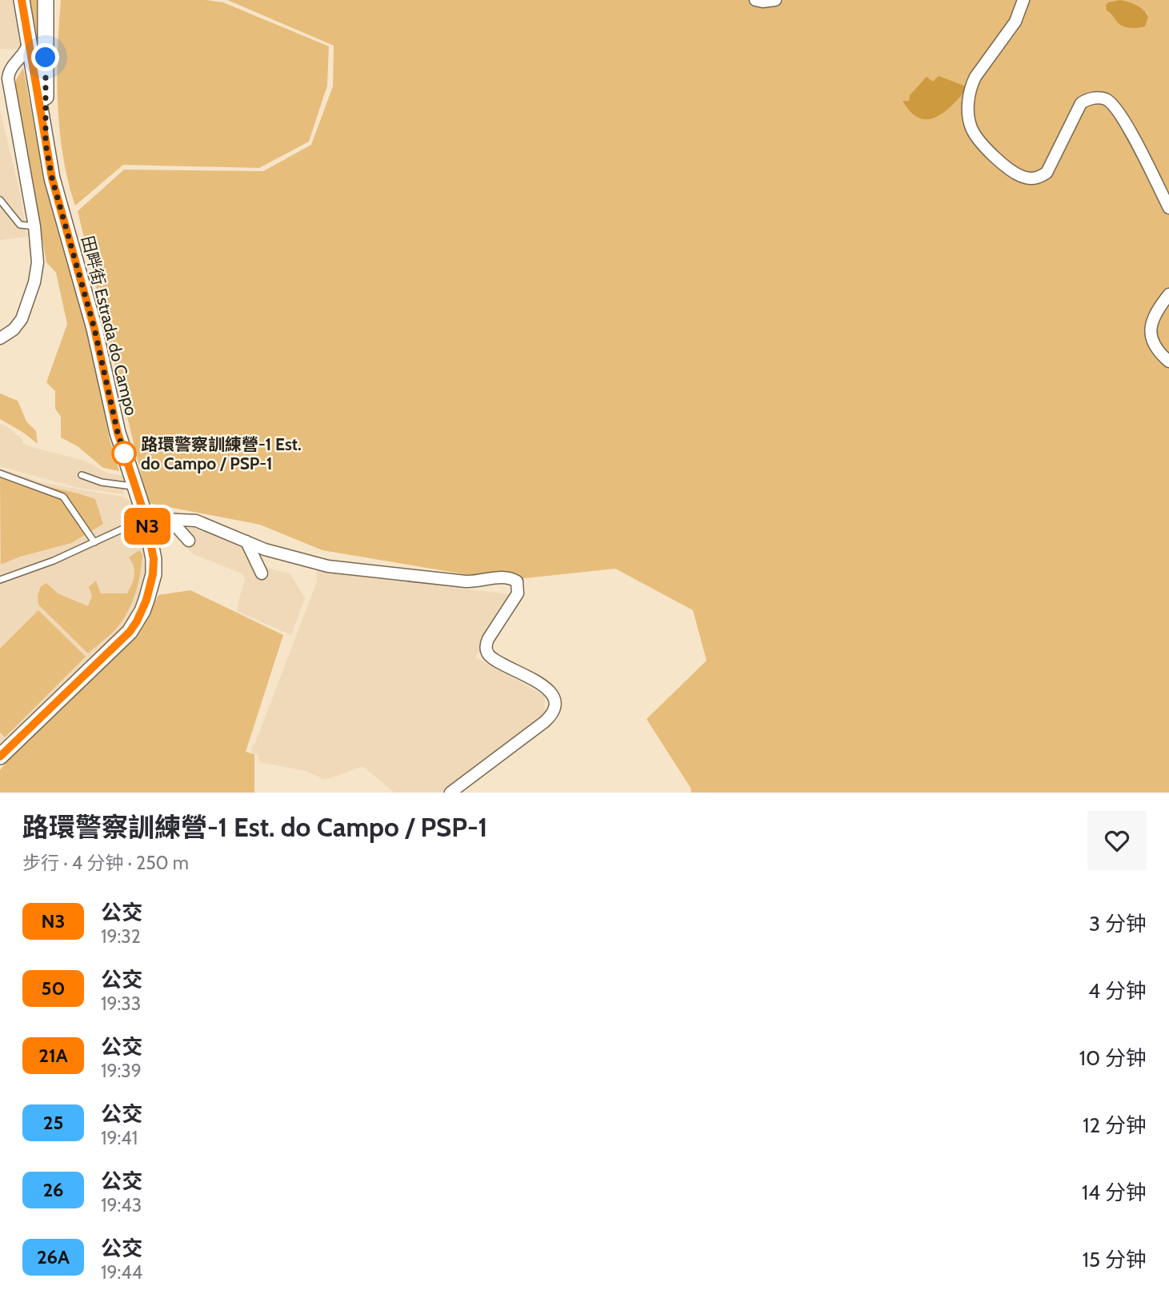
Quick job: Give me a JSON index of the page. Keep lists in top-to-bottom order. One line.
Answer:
{"streets":{"main road":["田畔街 Estrada do Campo"]},"places":["路環警察訓練營-1 Est. do Campo / PSP-1"],"lines":["bus line N3"],"page":{"on_map":"N3","heading":["路環警察訓練營-1 Est. do Campo / PSP-1","步行 · 4 分钟 · 250 m"],"list":[{"mark":"N3","name":"公交","note":"19:32","value":"3 分钟"},{"mark":"50","name":"公交","note":"19:33","value":"4 分钟"},{"mark":"21A","name":"公交","note":"19:39","value":"10 分钟"},{"mark":"25","name":"公交","note":"19:41","value":"12 分钟"},{"mark":"26","name":"公交","note":"19:43","value":"14 分钟"},{"mark":"26A","name":"公交","note":"19:44","value":"15 分钟"}]}}
